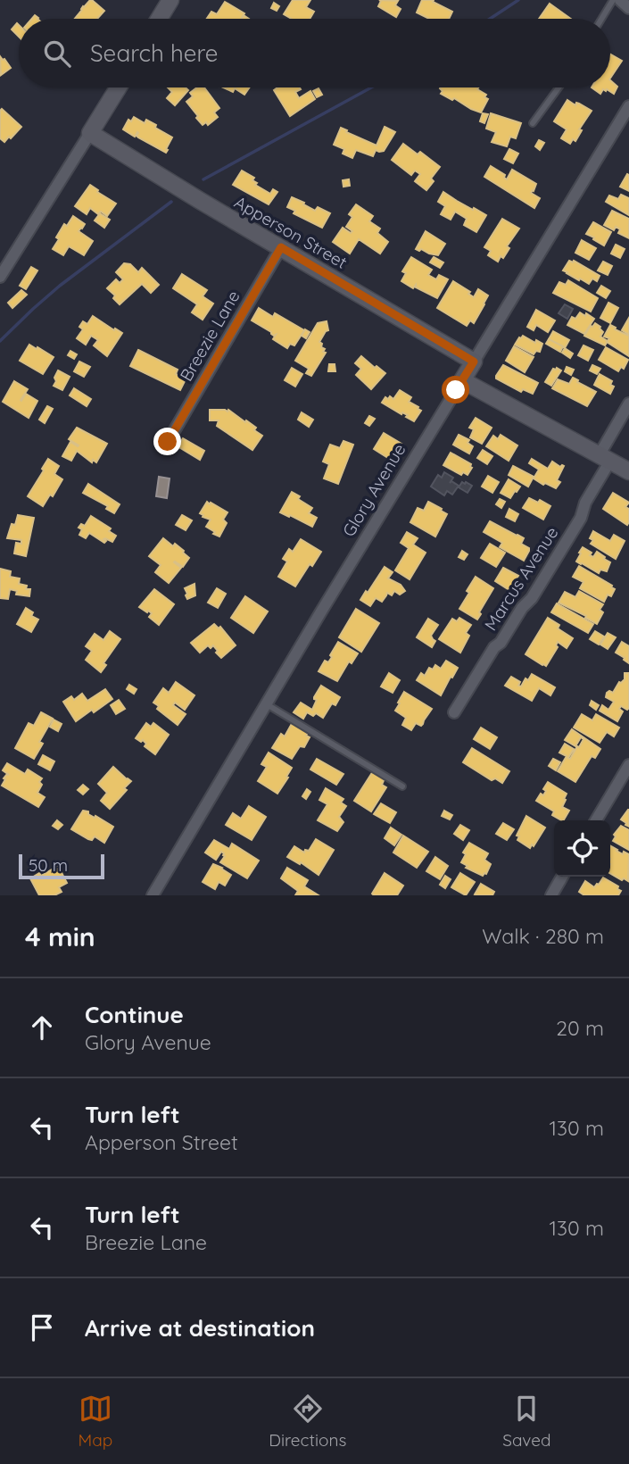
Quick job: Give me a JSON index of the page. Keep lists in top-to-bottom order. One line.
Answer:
{"streets":{"street":["Apperson Street","Breezie Lane","Glory Avenue","Marcus Avenue"]},"crossings":[["Apperson Street","Breezie Lane"],["Apperson Street","Glory Avenue"]],"scale_bar":"50 m","page":{"search":"Search here","scale":"50 m","heading":["4 min","Walk · 280 m"],"list":[["Continue","Glory Avenue","20 m"],["Turn left","Apperson Street","130 m"],["Turn left","Breezie Lane","130 m"],"Arrive at destination"],"nav":["Map","Directions","Saved"]}}
